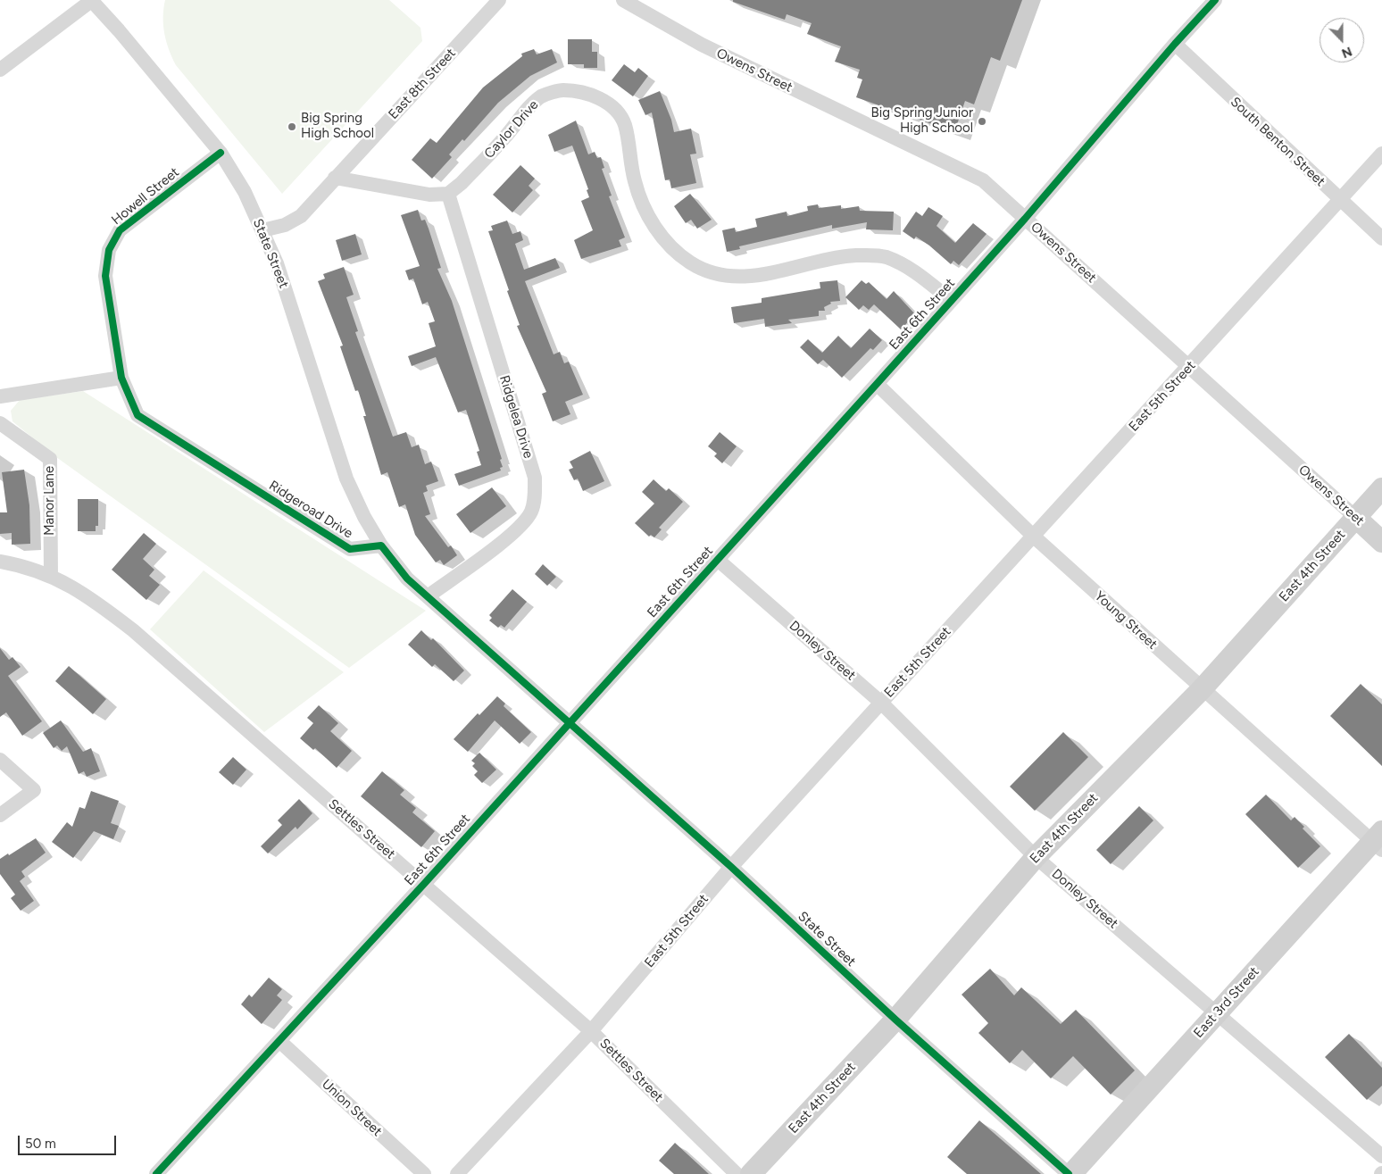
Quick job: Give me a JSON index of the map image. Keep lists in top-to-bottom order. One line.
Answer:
{"streets":{"main road":["Owens Street","East 4th Street","East 3rd Street"],"street":["East 8th Street","Caylor Drive","South Benton Street","Howell Street","State Street","East 6th Street","East 5th Street","Ridgelea Drive","Manor Lane","Ridgeroad Drive","Young Street","Donley Street","Settles Street","Union Street"]},"crossings":[["Owens Street","East 6th Street"],["Owens Street","East 5th Street"],["Owens Street","East 4th Street"],["East 8th Street","State Street"],["Caylor Drive","East 6th Street"],["Caylor Drive","Ridgelea Drive"],["South Benton Street","East 6th Street"],["South Benton Street","East 5th Street"],["Howell Street","State Street"],["Howell Street","Ridgeroad Drive"],["State Street","East 6th Street"],["State Street","East 5th Street"],["State Street","Ridgeroad Drive"],["State Street","East 4th Street"],["State Street","East 3rd Street"],["East 6th Street","Young Street"],["East 6th Street","Donley Street"],["East 6th Street","Settles Street"],["East 6th Street","Union Street"],["East 5th Street","Young Street"],["East 5th Street","Donley Street"],["East 5th Street","Settles Street"],["Manor Lane","Settles Street"],["East 4th Street","Young Street"],["East 4th Street","Donley Street"],["Young Street","East 3rd Street"],["Donley Street","East 3rd Street"]],"places":["Big Spring Junior High School","Big Spring High School"],"scale_bar":"50 m","north":"bottom"}
